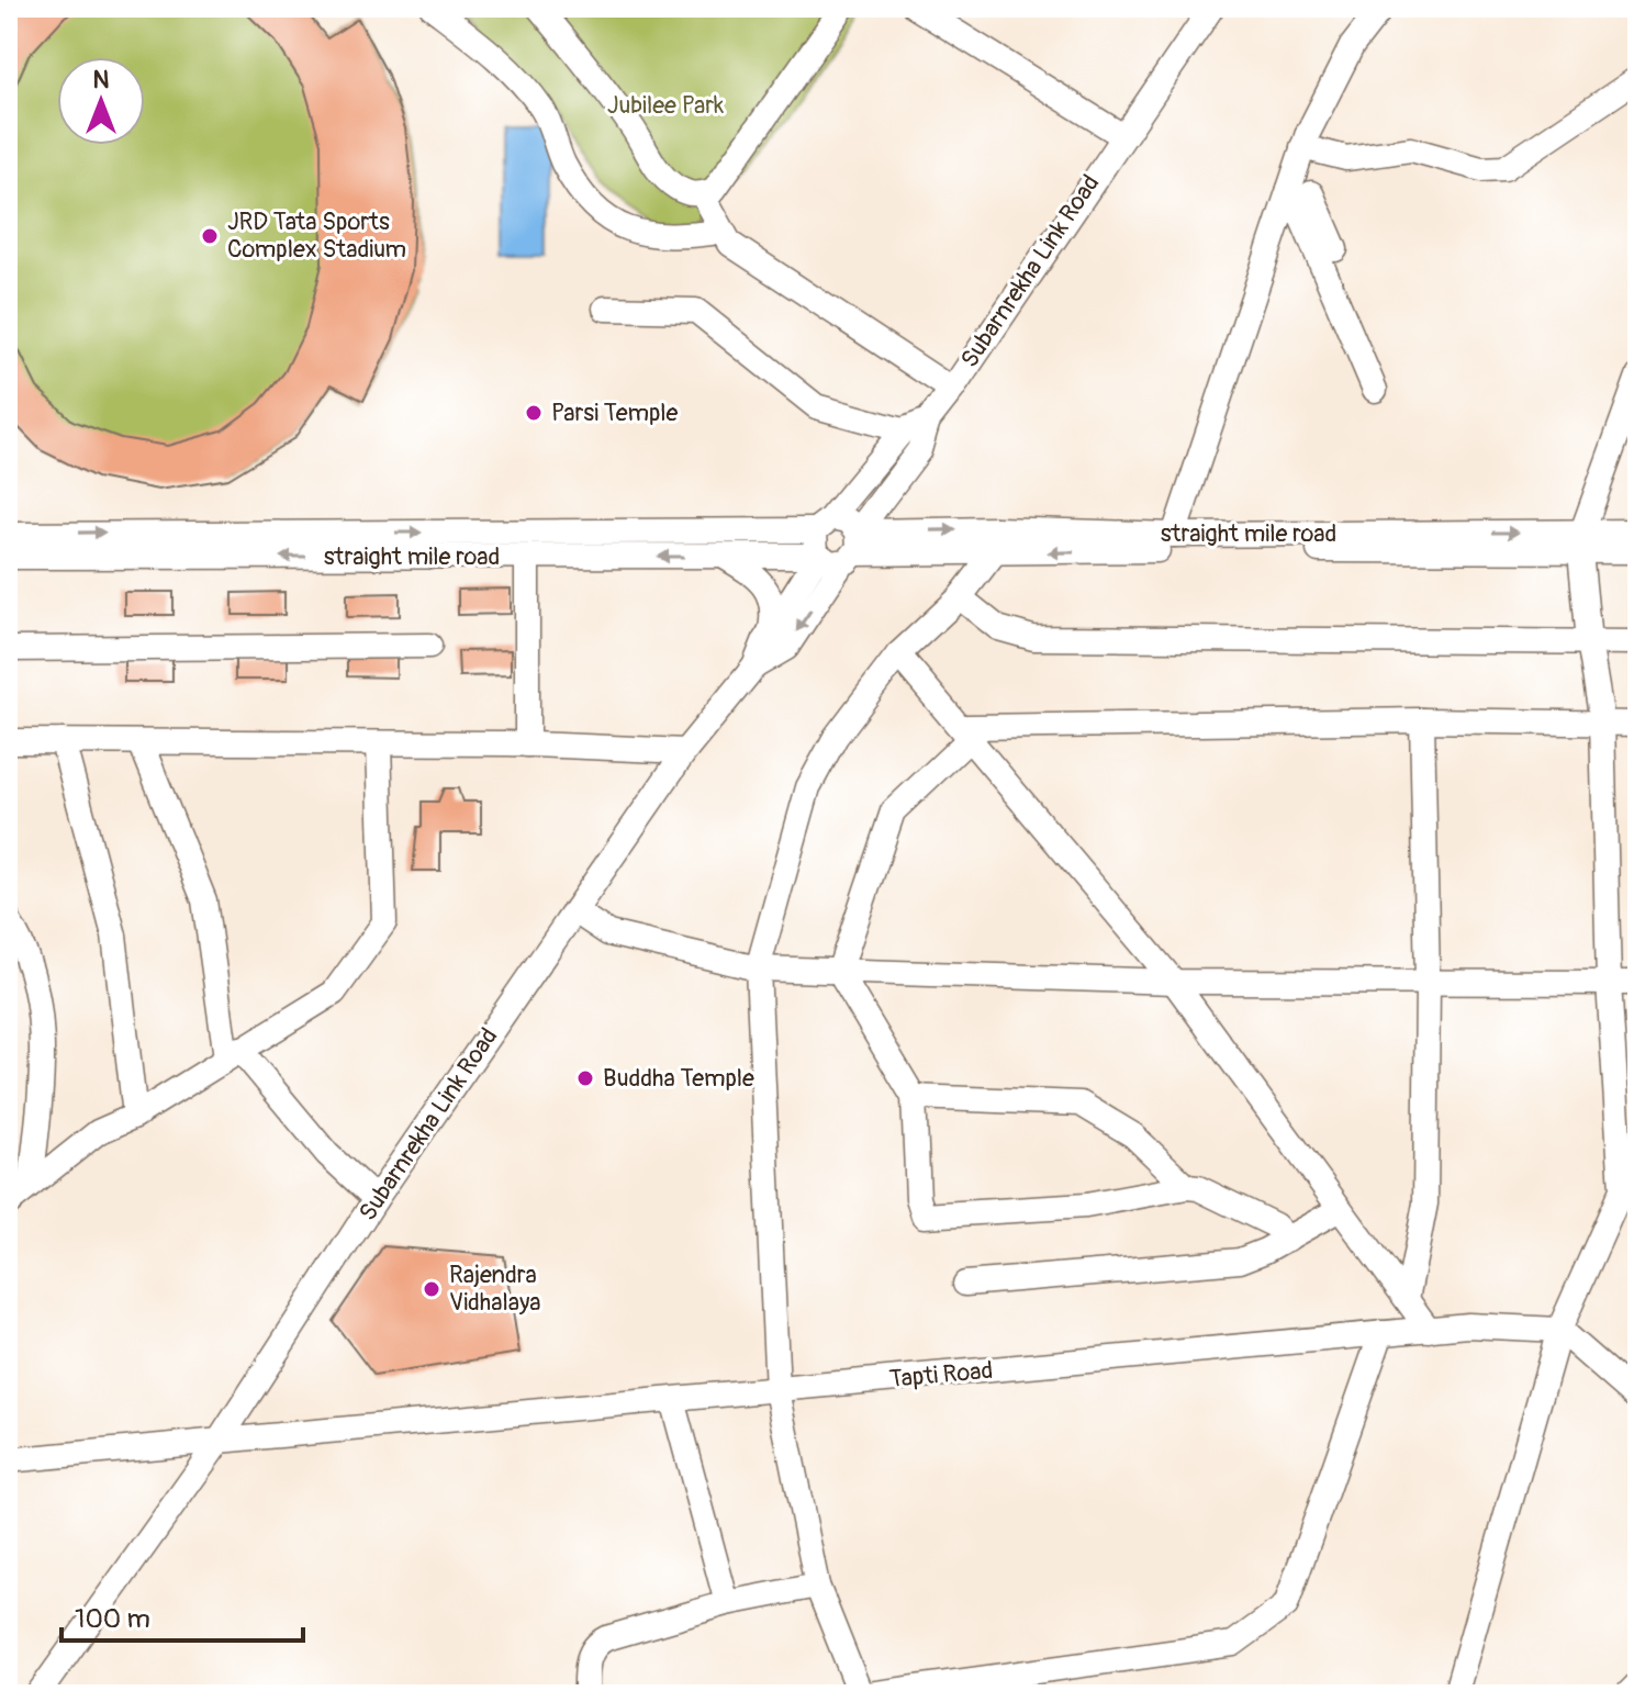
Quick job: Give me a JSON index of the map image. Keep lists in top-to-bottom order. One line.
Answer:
{"streets":{"street":["Subarnrekha Link Road","straight mile road","Tapti Road"]},"crossings":[["Subarnrekha Link Road","straight mile road"],["Subarnrekha Link Road","Tapti Road"]],"parks":["Jubilee Park"],"places":["JRD Tata Sports Complex Stadium","Parsi Temple","Buddha Temple","Rajendra Vidhalaya"],"scale_bar":"100 m","north":"top"}
